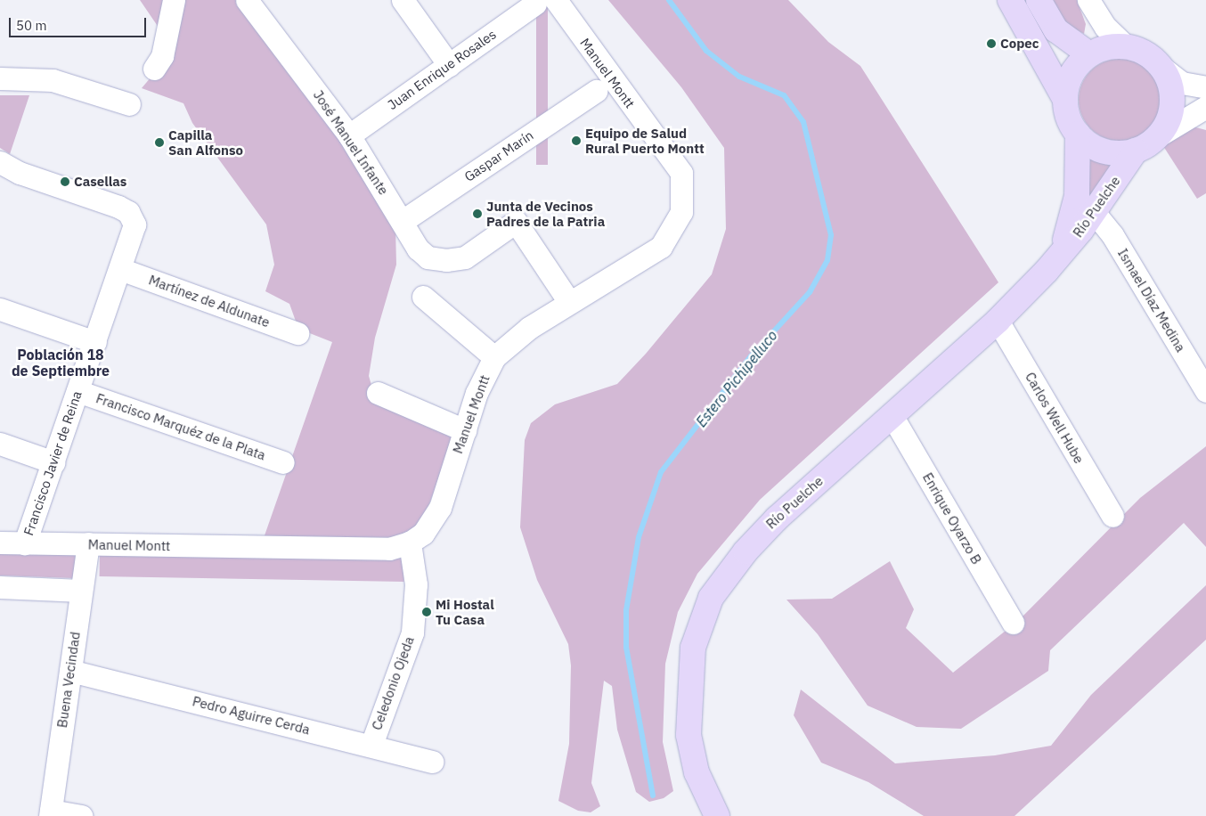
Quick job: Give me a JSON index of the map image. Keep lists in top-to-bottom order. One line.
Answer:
{"streets":{"main road":["Río Puelche"],"street":["Juan Enrique Rosales","Manuel Montt","José Manuel Infante","Gaspar Marín","Ismael Díaz Medina","Martínez de Aldunate","Carlos Well Hube","Francisco Marquéz de la Plata","Francisco Javier de Reina","Enrique Oyarzo B","Buena Vecindad","Celedonio Ojeda","Pedro Aguirre Cerda"]},"crossings":[["Juan Enrique Rosales","Manuel Montt"],["Juan Enrique Rosales","José Manuel Infante"],["Manuel Montt","José Manuel Infante"],["Manuel Montt","Francisco Javier de Reina"],["Manuel Montt","Buena Vecindad"],["Manuel Montt","Celedonio Ojeda"],["José Manuel Infante","Gaspar Marín"],["Río Puelche","Ismael Díaz Medina"],["Río Puelche","Carlos Well Hube"],["Río Puelche","Enrique Oyarzo B"],["Martínez de Aldunate","Francisco Javier de Reina"],["Francisco Marquéz de la Plata","Francisco Javier de Reina"],["Buena Vecindad","Pedro Aguirre Cerda"],["Celedonio Ojeda","Pedro Aguirre Cerda"]],"districts":["Población 18 de Septiembre"],"water":["Estero Pichipelluco"],"places":["Copec","Equipo de Salud Rural Puerto Montt","Capilla San Alfonso","Casellas","Junta de Vecinos Padres de la Patria","Mi Hostal Tu Casa"],"scale_bar":"50 m"}
